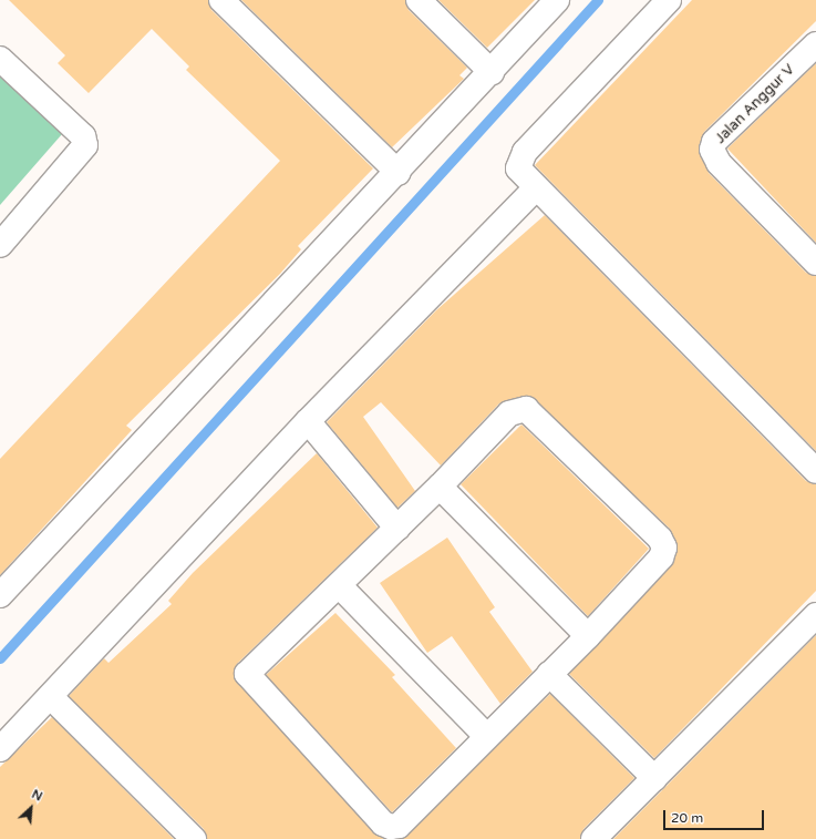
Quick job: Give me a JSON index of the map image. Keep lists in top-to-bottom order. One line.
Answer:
{"streets":{"street":["Jalan Anggur V"]},"scale_bar":"20 m","north":"top right"}
